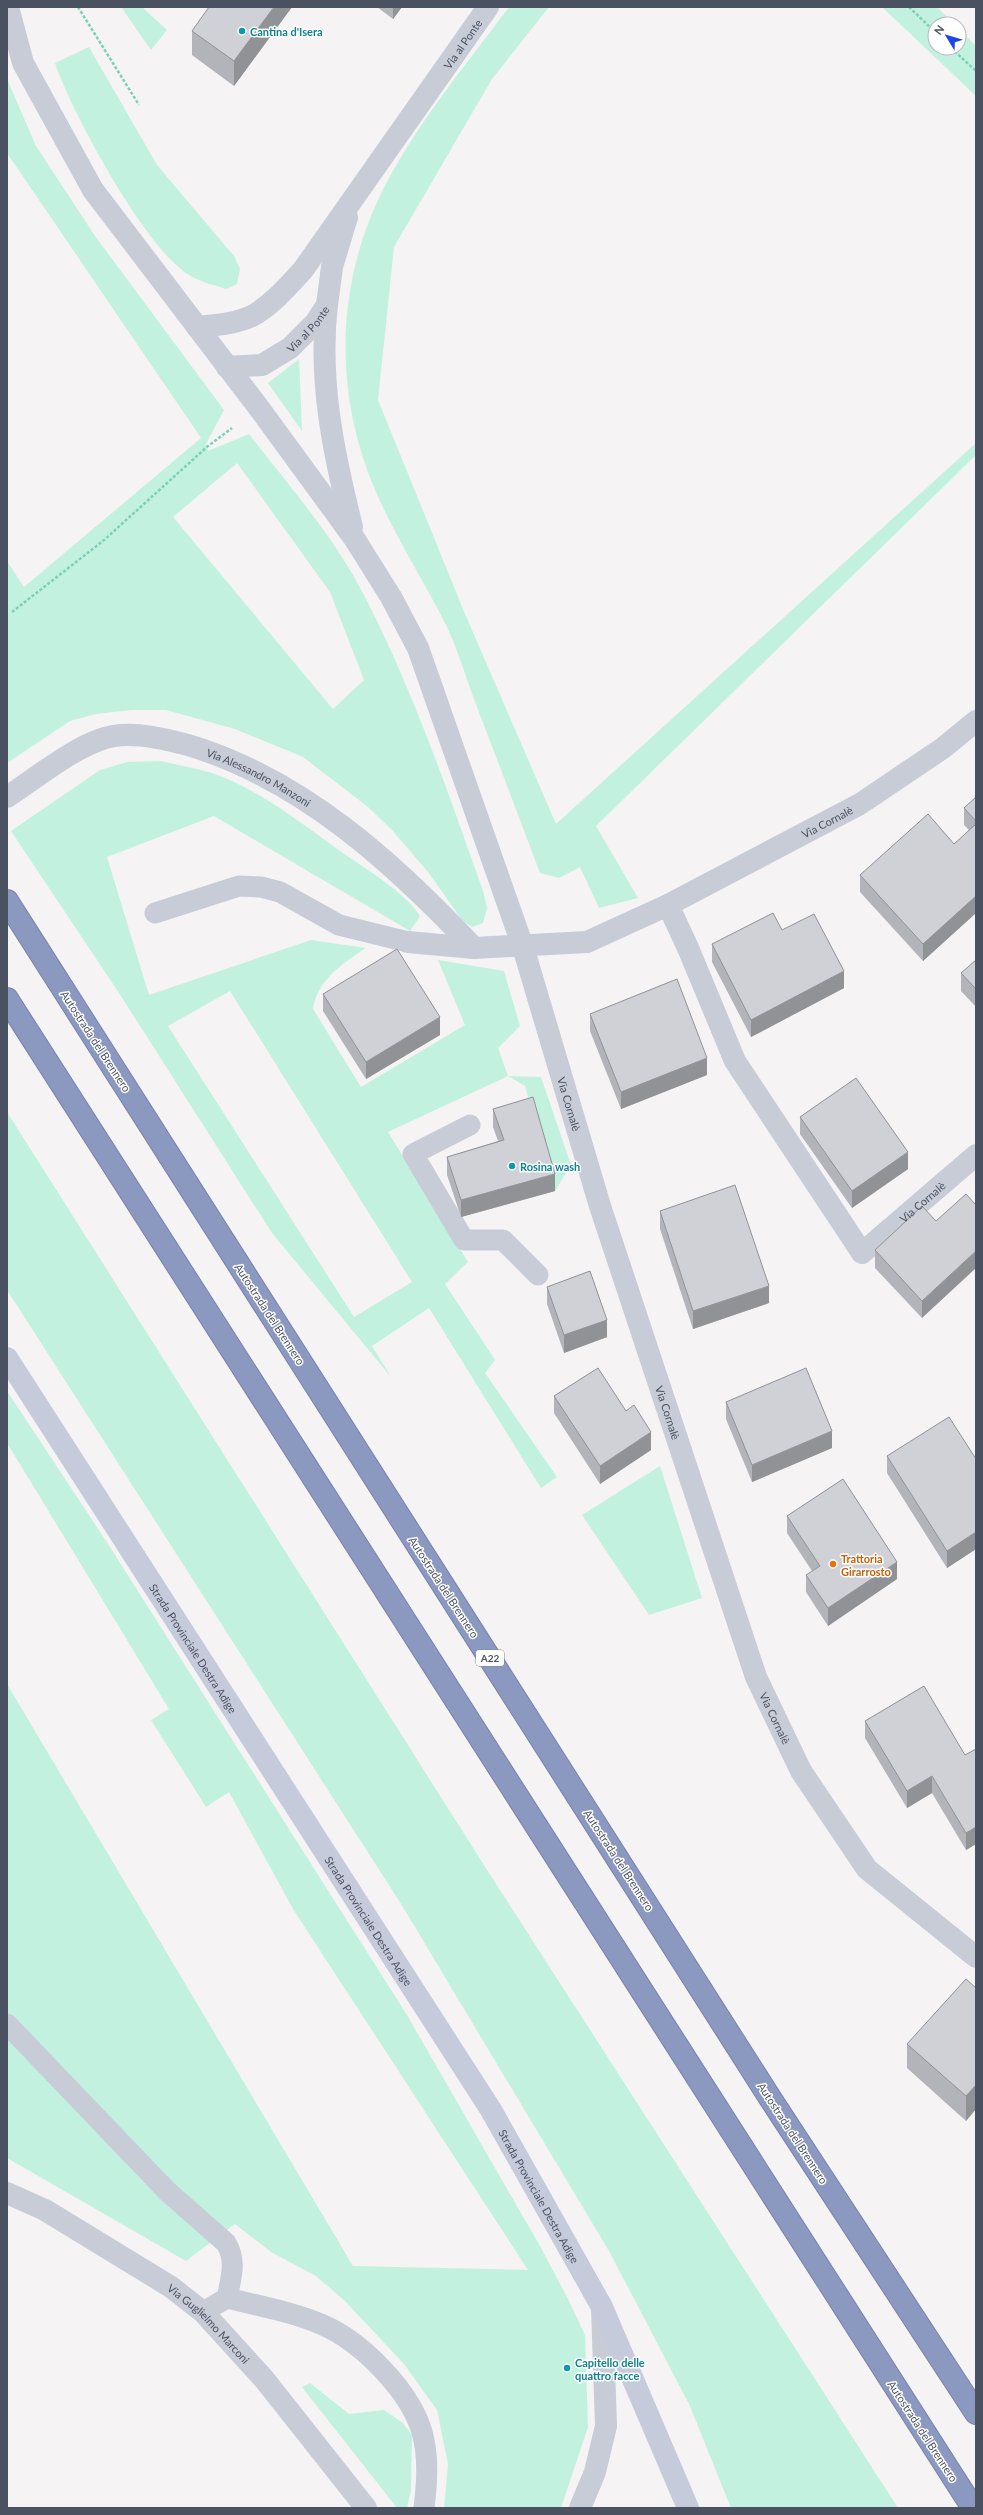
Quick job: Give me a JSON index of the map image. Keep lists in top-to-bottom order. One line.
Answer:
{"streets":{"highway":["Autostrada del Brennero","A22"],"main road":["Strada Provinciale Destra Adige"],"street":["Via al Ponte","Via Alessandro Manzoni","Via Cornalè","Via Guglielmo Marconi"]},"places":["Cantina d'Isera","Rosina wash","Trattoria Girarrosto","Capitello delle quattro facce"],"north":"top left"}
